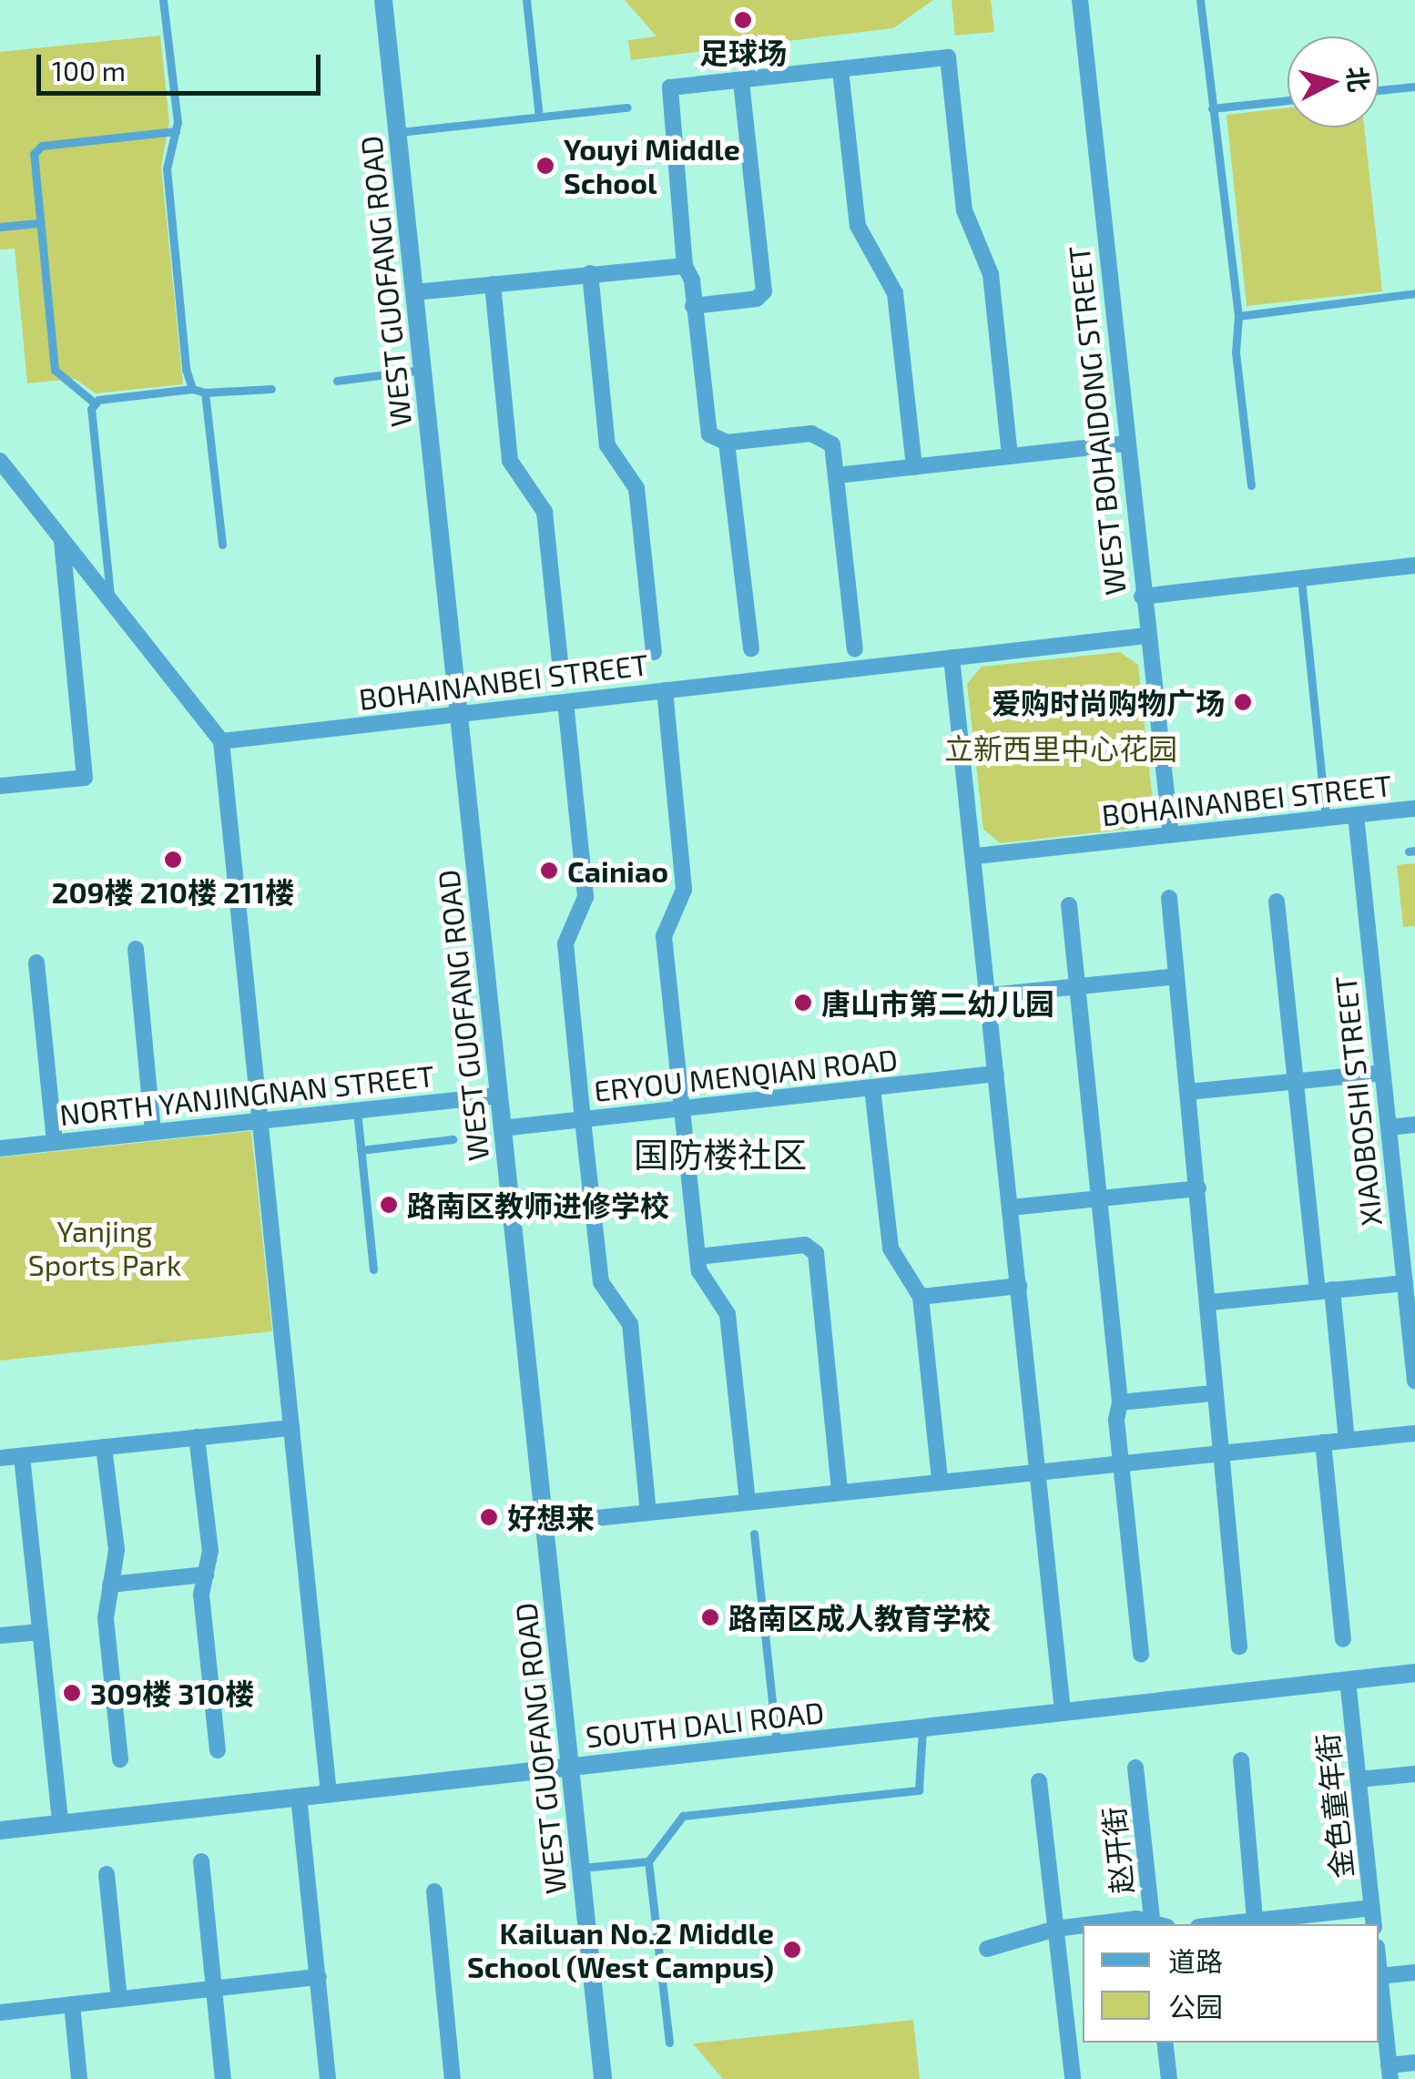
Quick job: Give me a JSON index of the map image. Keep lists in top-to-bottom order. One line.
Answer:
{"streets":{"street":["WEST GUOFANG ROAD","WEST BOHAIDONG STREET","BOHAINANBEI STREET","ERYOU MENQIAN ROAD","NORTH YANJINGNAN STREET","XIAOBOSHI STREET","SOUTH DALI ROAD","金色童年街","赵开街"]},"crossings":[["WEST GUOFANG ROAD","BOHAINANBEI STREET"],["WEST GUOFANG ROAD","ERYOU MENQIAN ROAD"],["WEST GUOFANG ROAD","NORTH YANJINGNAN STREET"],["WEST GUOFANG ROAD","SOUTH DALI ROAD"],["WEST BOHAIDONG STREET","BOHAINANBEI STREET"],["BOHAINANBEI STREET","XIAOBOSHI STREET"],["SOUTH DALI ROAD","金色童年街"]],"districts":["国防楼社区"],"parks":["立新西里中心花园","Yanjing Sports Park"],"places":["足球场","Youyi Middle School","爱购时尚购物广场","209楼 210楼 211楼","Cainiao","唐山市第二幼儿园","路南区教师进修学校","好想来","路南区成人教育学校","309楼 310楼","Kailuan No.2 Middle School (West Campus)"],"legend":["道路","公园"],"scale_bar":"100 m","north":"right"}
